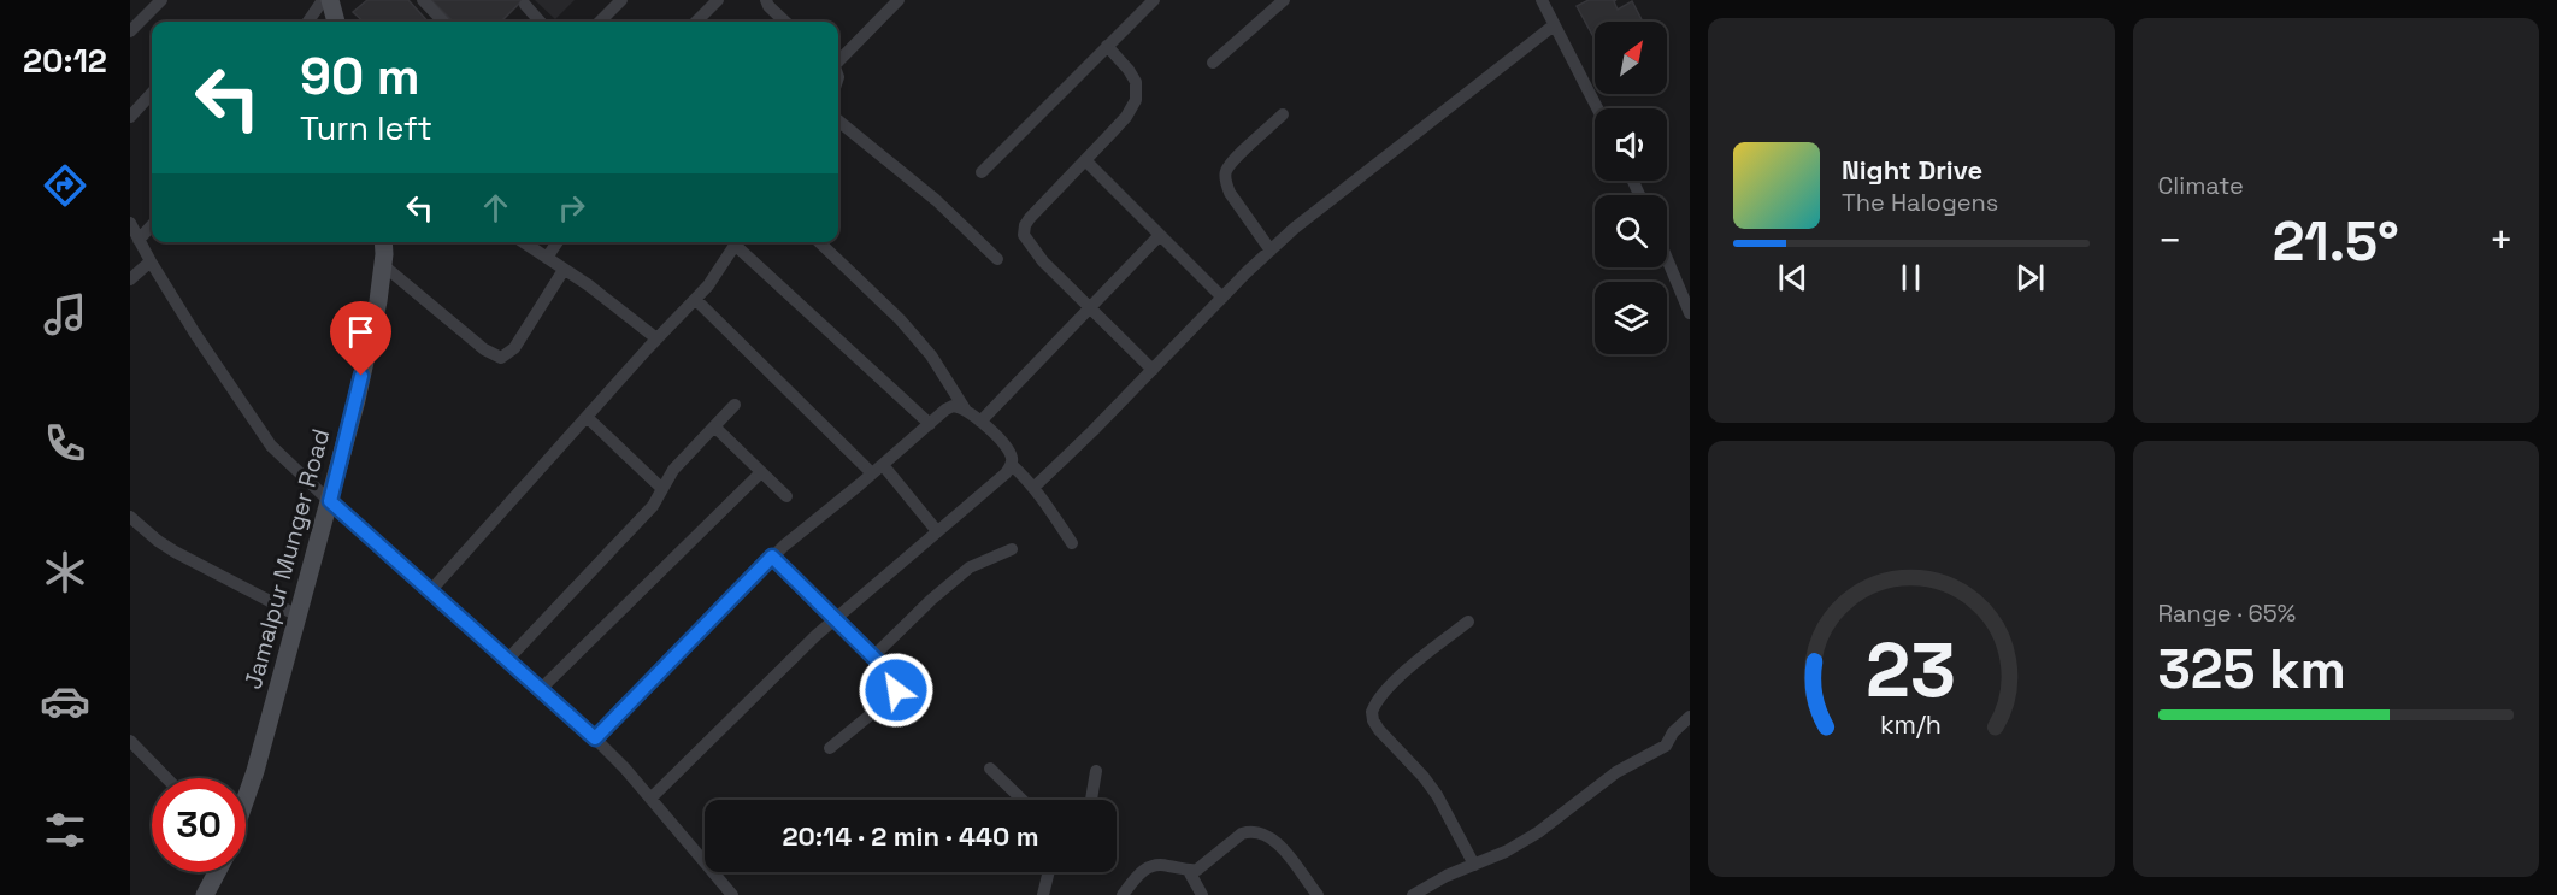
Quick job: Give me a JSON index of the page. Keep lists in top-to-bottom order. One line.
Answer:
{"streets":{"street":["Jamalpur Munger Road"]},"north":"top right","page":{"tabs":"20:12","tile":["Climate",["Range · 65%","325 km"]],"turn":["90 m","Turn left"],"song":["Night Drive","The Halogens"],"heat":["−","21.5°","+"],"limit":"30","trip":"20:14 · 2 min · 440 m","gauge":["23","km/h"]}}
